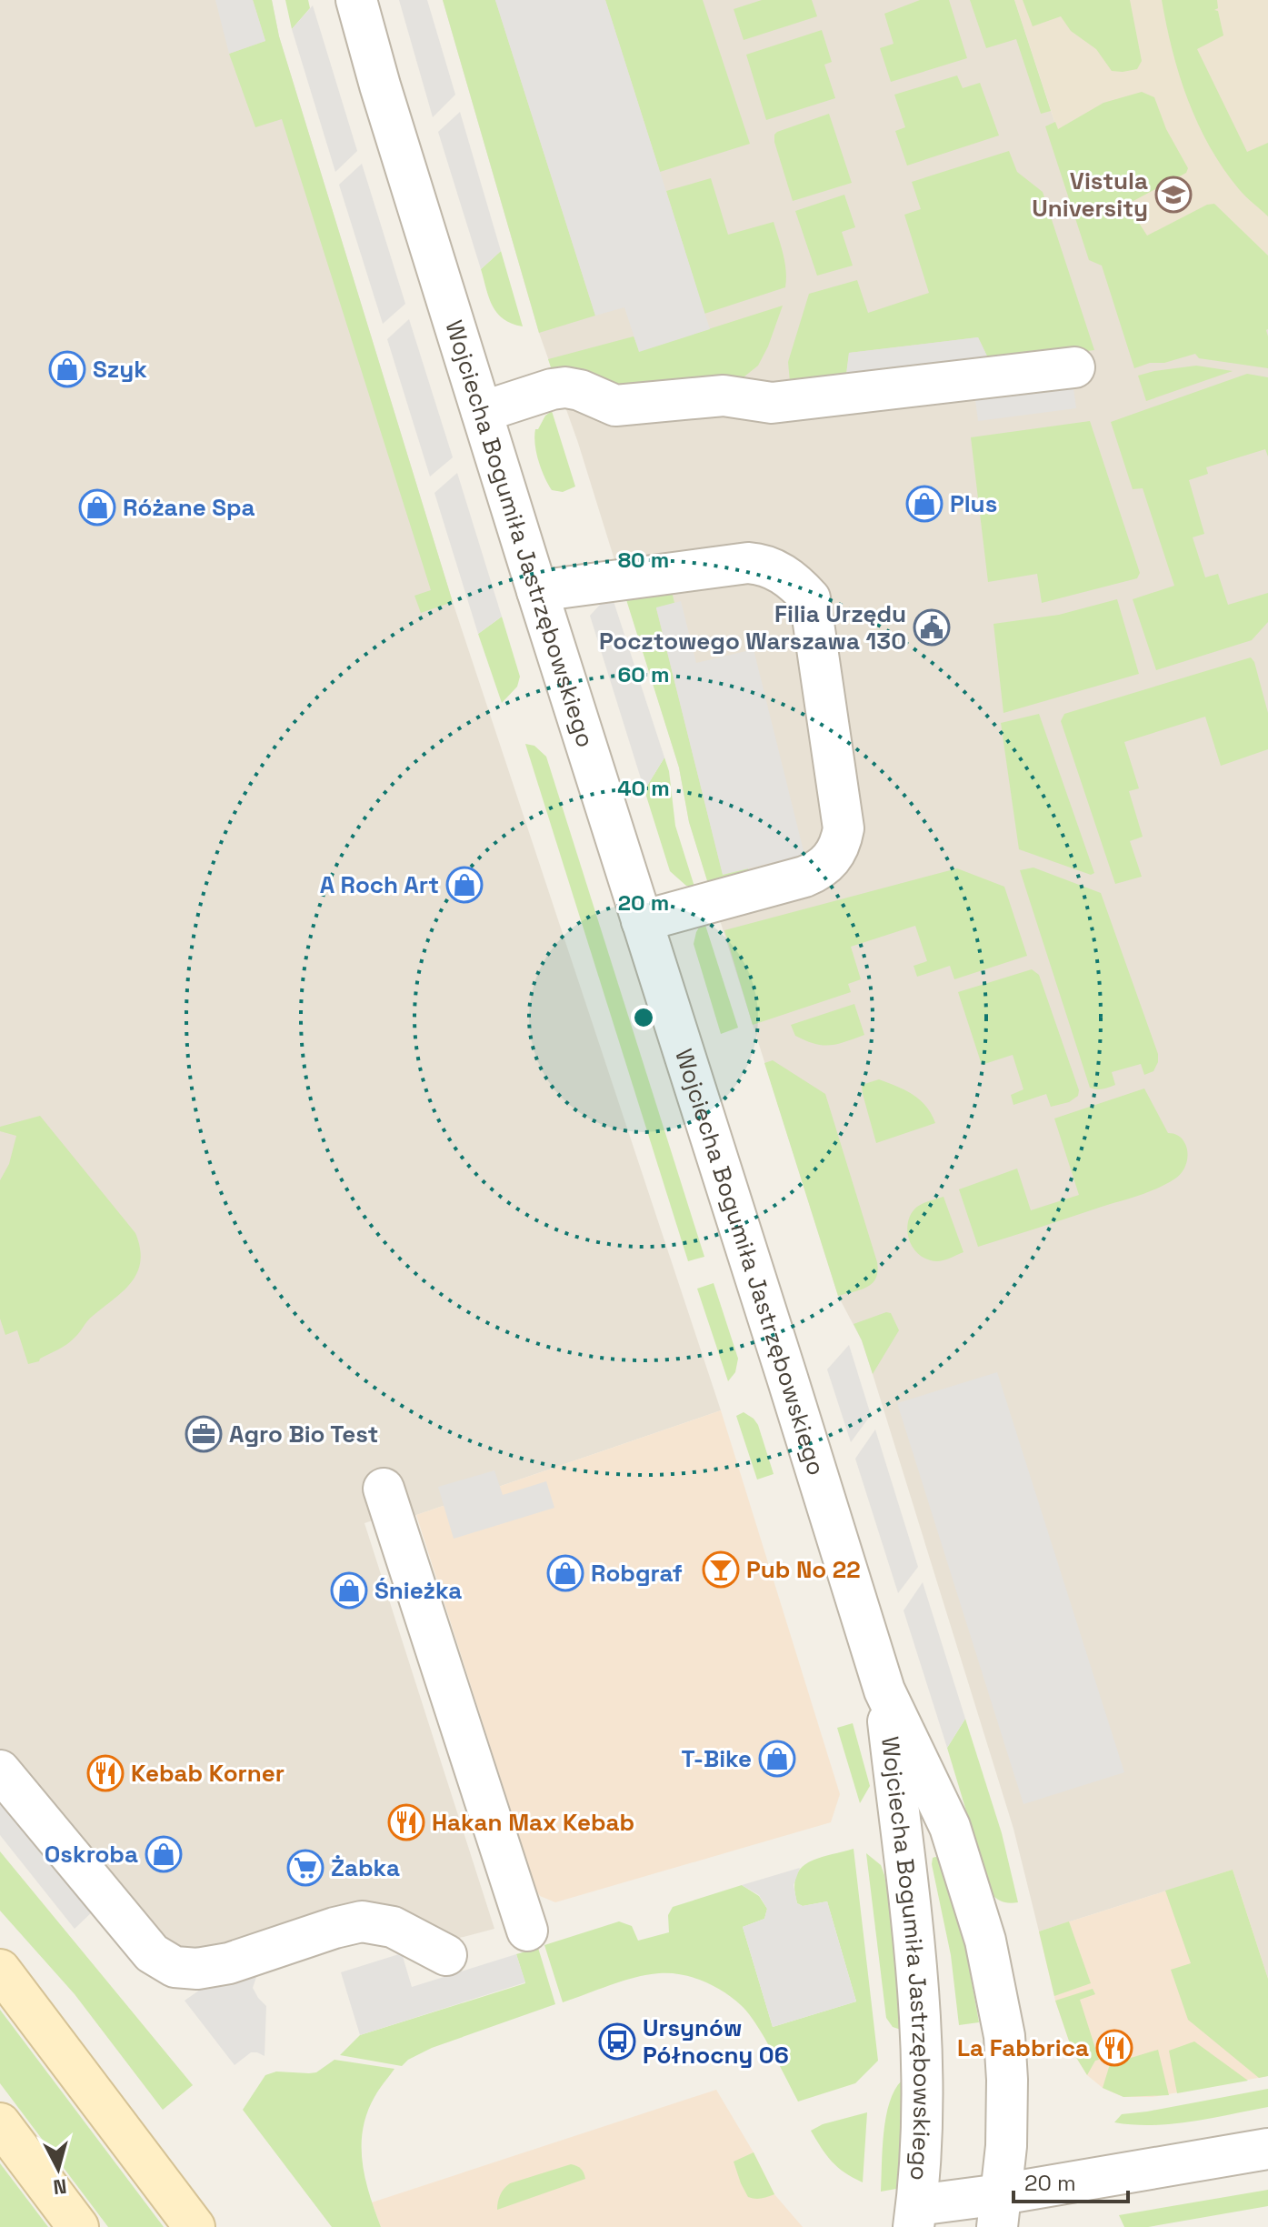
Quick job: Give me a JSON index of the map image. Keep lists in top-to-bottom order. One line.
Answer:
{"streets":{"street":["Wojciecha Bogumiła Jastrzębowskiego"]},"places":{"school or university":["Vistula University"],"shop":["Szyk","Plus","Różane Spa","A Roch Art","Robgraf","Śnieżka","T-Bike","Oskroba"],"public building":["Filia Urzędu Pocztowego Warszawa 130"],"office":["Agro Bio Test"],"bar":["Pub No 22"],"restaurant":["Kebab Korner","Hakan Max Kebab","La Fabbrica"],"supermarket":["Żabka"],"bus stop":["Ursynów Północny 06"]},"scale_bar":"20 m","north":"bottom","rings":["80 m","60 m","40 m","20 m"]}
